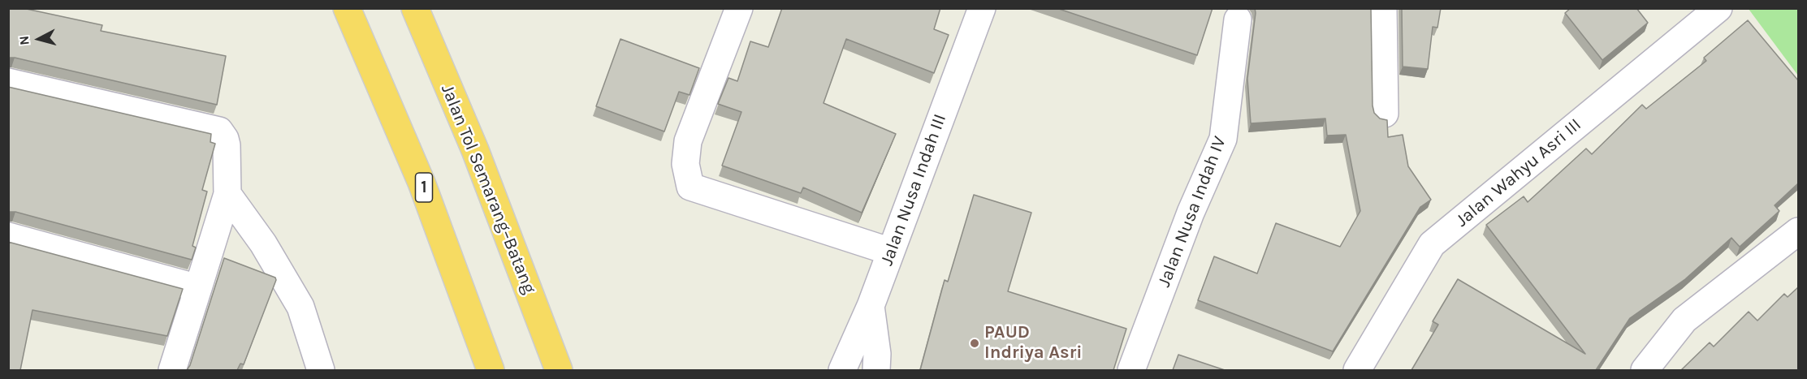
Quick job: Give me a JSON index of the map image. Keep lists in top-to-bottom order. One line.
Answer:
{"streets":{"highway":["1","Jalan Tol Semarang–Batang"],"street":["Jalan Wahyu Asri III","Jalan Nusa Indah III","Jalan Nusa Indah IV"]},"places":["PAUD Indriya Asri"],"north":"left"}
